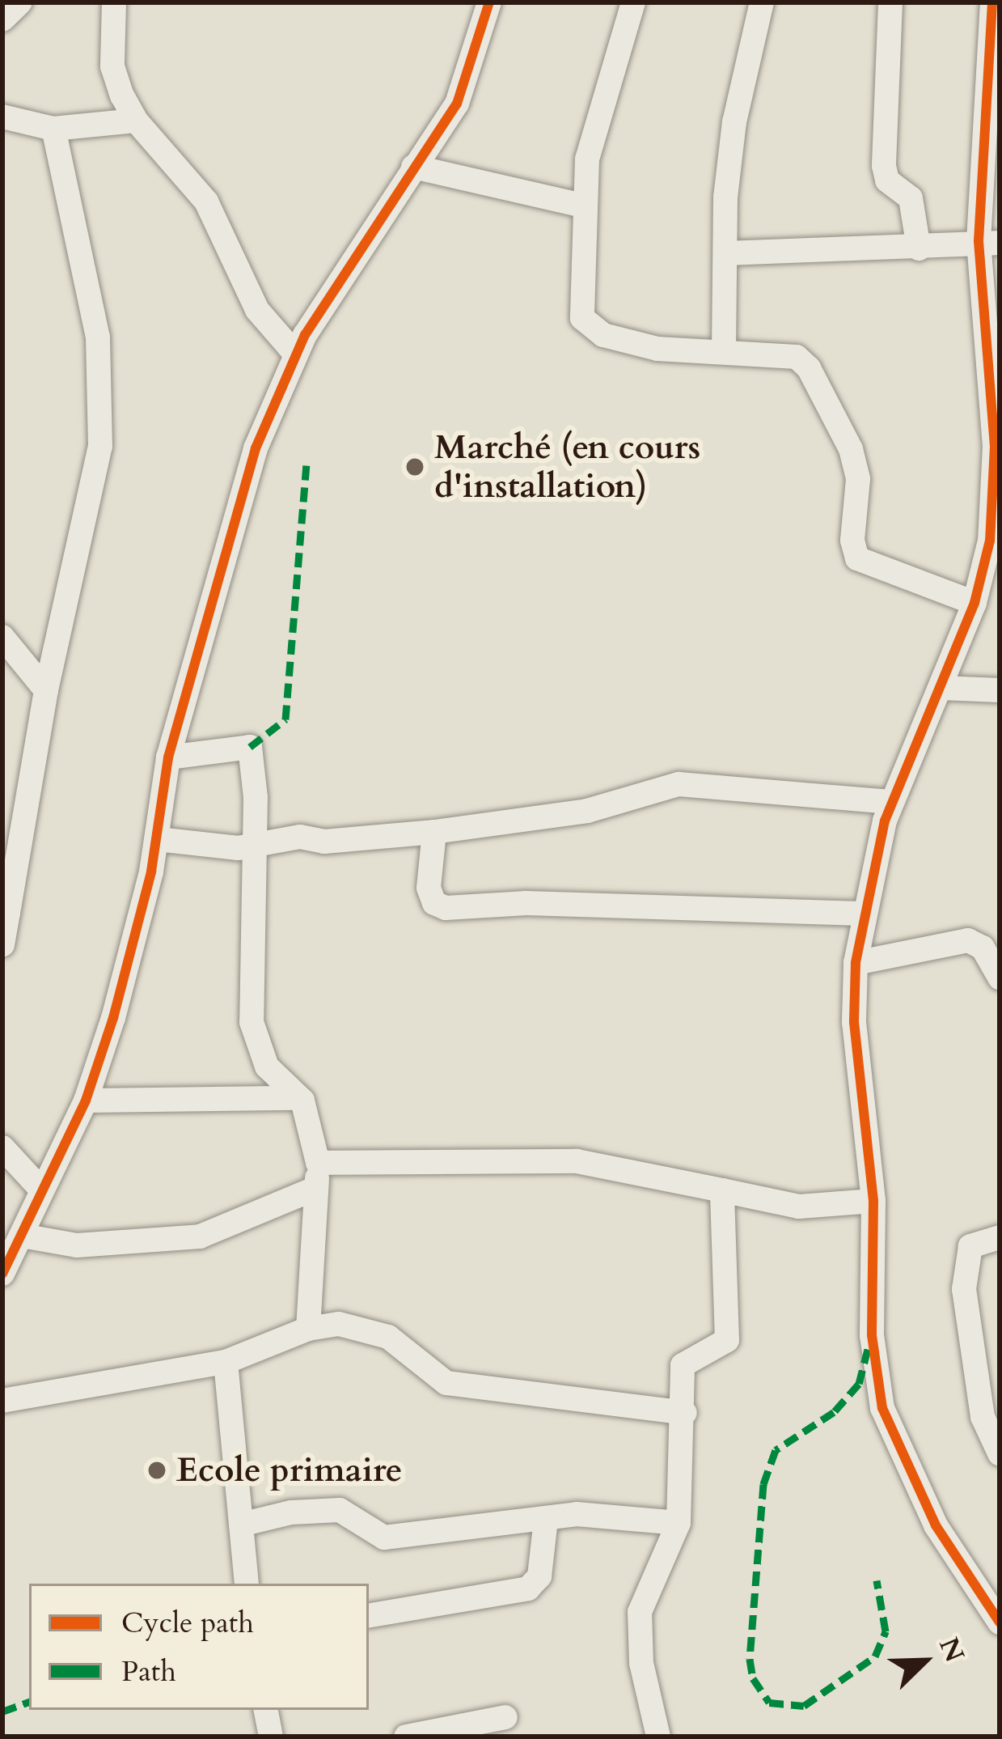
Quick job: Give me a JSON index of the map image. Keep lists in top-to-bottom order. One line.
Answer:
{"places":["Marché (en cours d'installation)","Ecole primaire"],"legend":["Cycle path","Path"],"north":"top right"}
